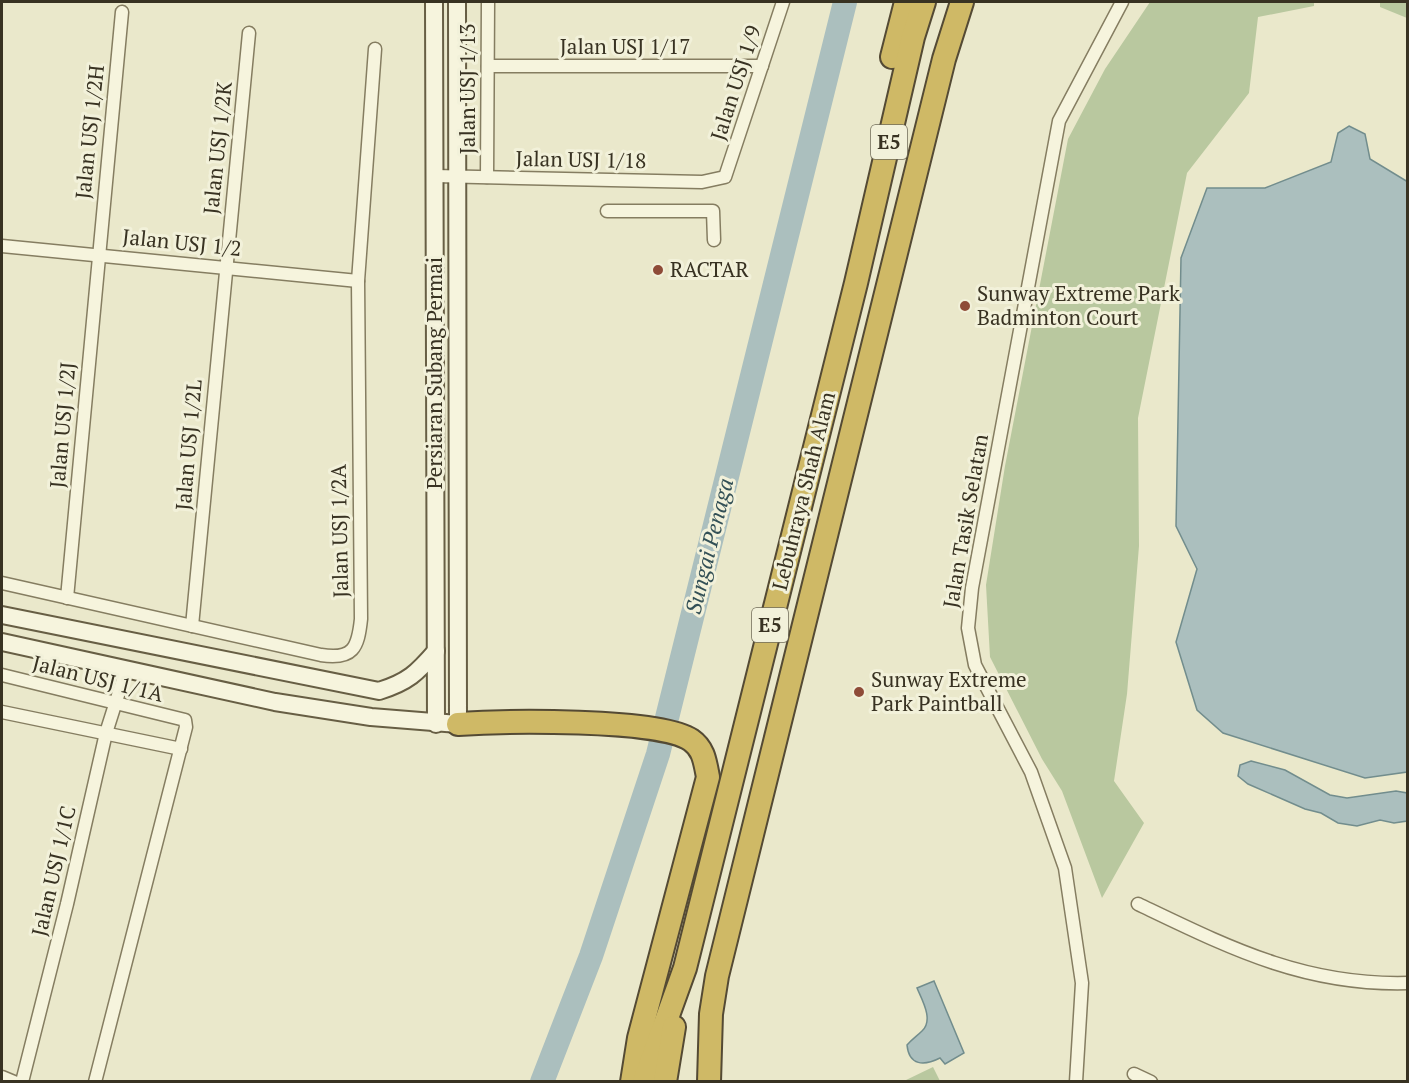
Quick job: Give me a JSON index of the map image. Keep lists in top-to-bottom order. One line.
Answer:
{"streets":{"highway":["E5","Lebuhraya Shah Alam"],"main road":["Persiaran Subang Permai"],"street":["Jalan USJ 1/17","Jalan USJ 1/9","Jalan USJ 1/13","Jalan USJ 1/2H","Jalan USJ 1/2K","Jalan USJ 1/18","Jalan USJ 1/2","Jalan USJ 1/2J","Jalan USJ 1/2L","Jalan Tasik Selatan","Jalan USJ 1/2A","Jalan USJ 1/1A","Jalan USJ 1/1C"]},"crossings":[["Jalan USJ 1/17","Jalan USJ 1/9"],["Jalan USJ 1/17","Jalan USJ 1/13"],["Jalan USJ 1/9","Jalan USJ 1/18"],["Jalan USJ 1/13","Jalan USJ 1/18"],["Jalan USJ 1/2H","Jalan USJ 1/2"],["Jalan USJ 1/2H","Jalan USJ 1/2J"],["Jalan USJ 1/2K","Jalan USJ 1/2"],["Jalan USJ 1/2K","Jalan USJ 1/2L"],["Jalan USJ 1/18","Persiaran Subang Permai"],["Jalan USJ 1/2","Jalan USJ 1/2J"],["Jalan USJ 1/2","Jalan USJ 1/2L"],["Jalan USJ 1/2","Jalan USJ 1/2A"],["Jalan USJ 1/2J","Jalan USJ 1/2A"],["Jalan USJ 1/2L","Jalan USJ 1/2A"],["Jalan USJ 1/1A","Jalan USJ 1/1C"]],"water":["Sungai Penaga"],"places":["RACTAR","Sunway Extreme Park Badminton Court","Sunway Extreme Park Paintball"]}
